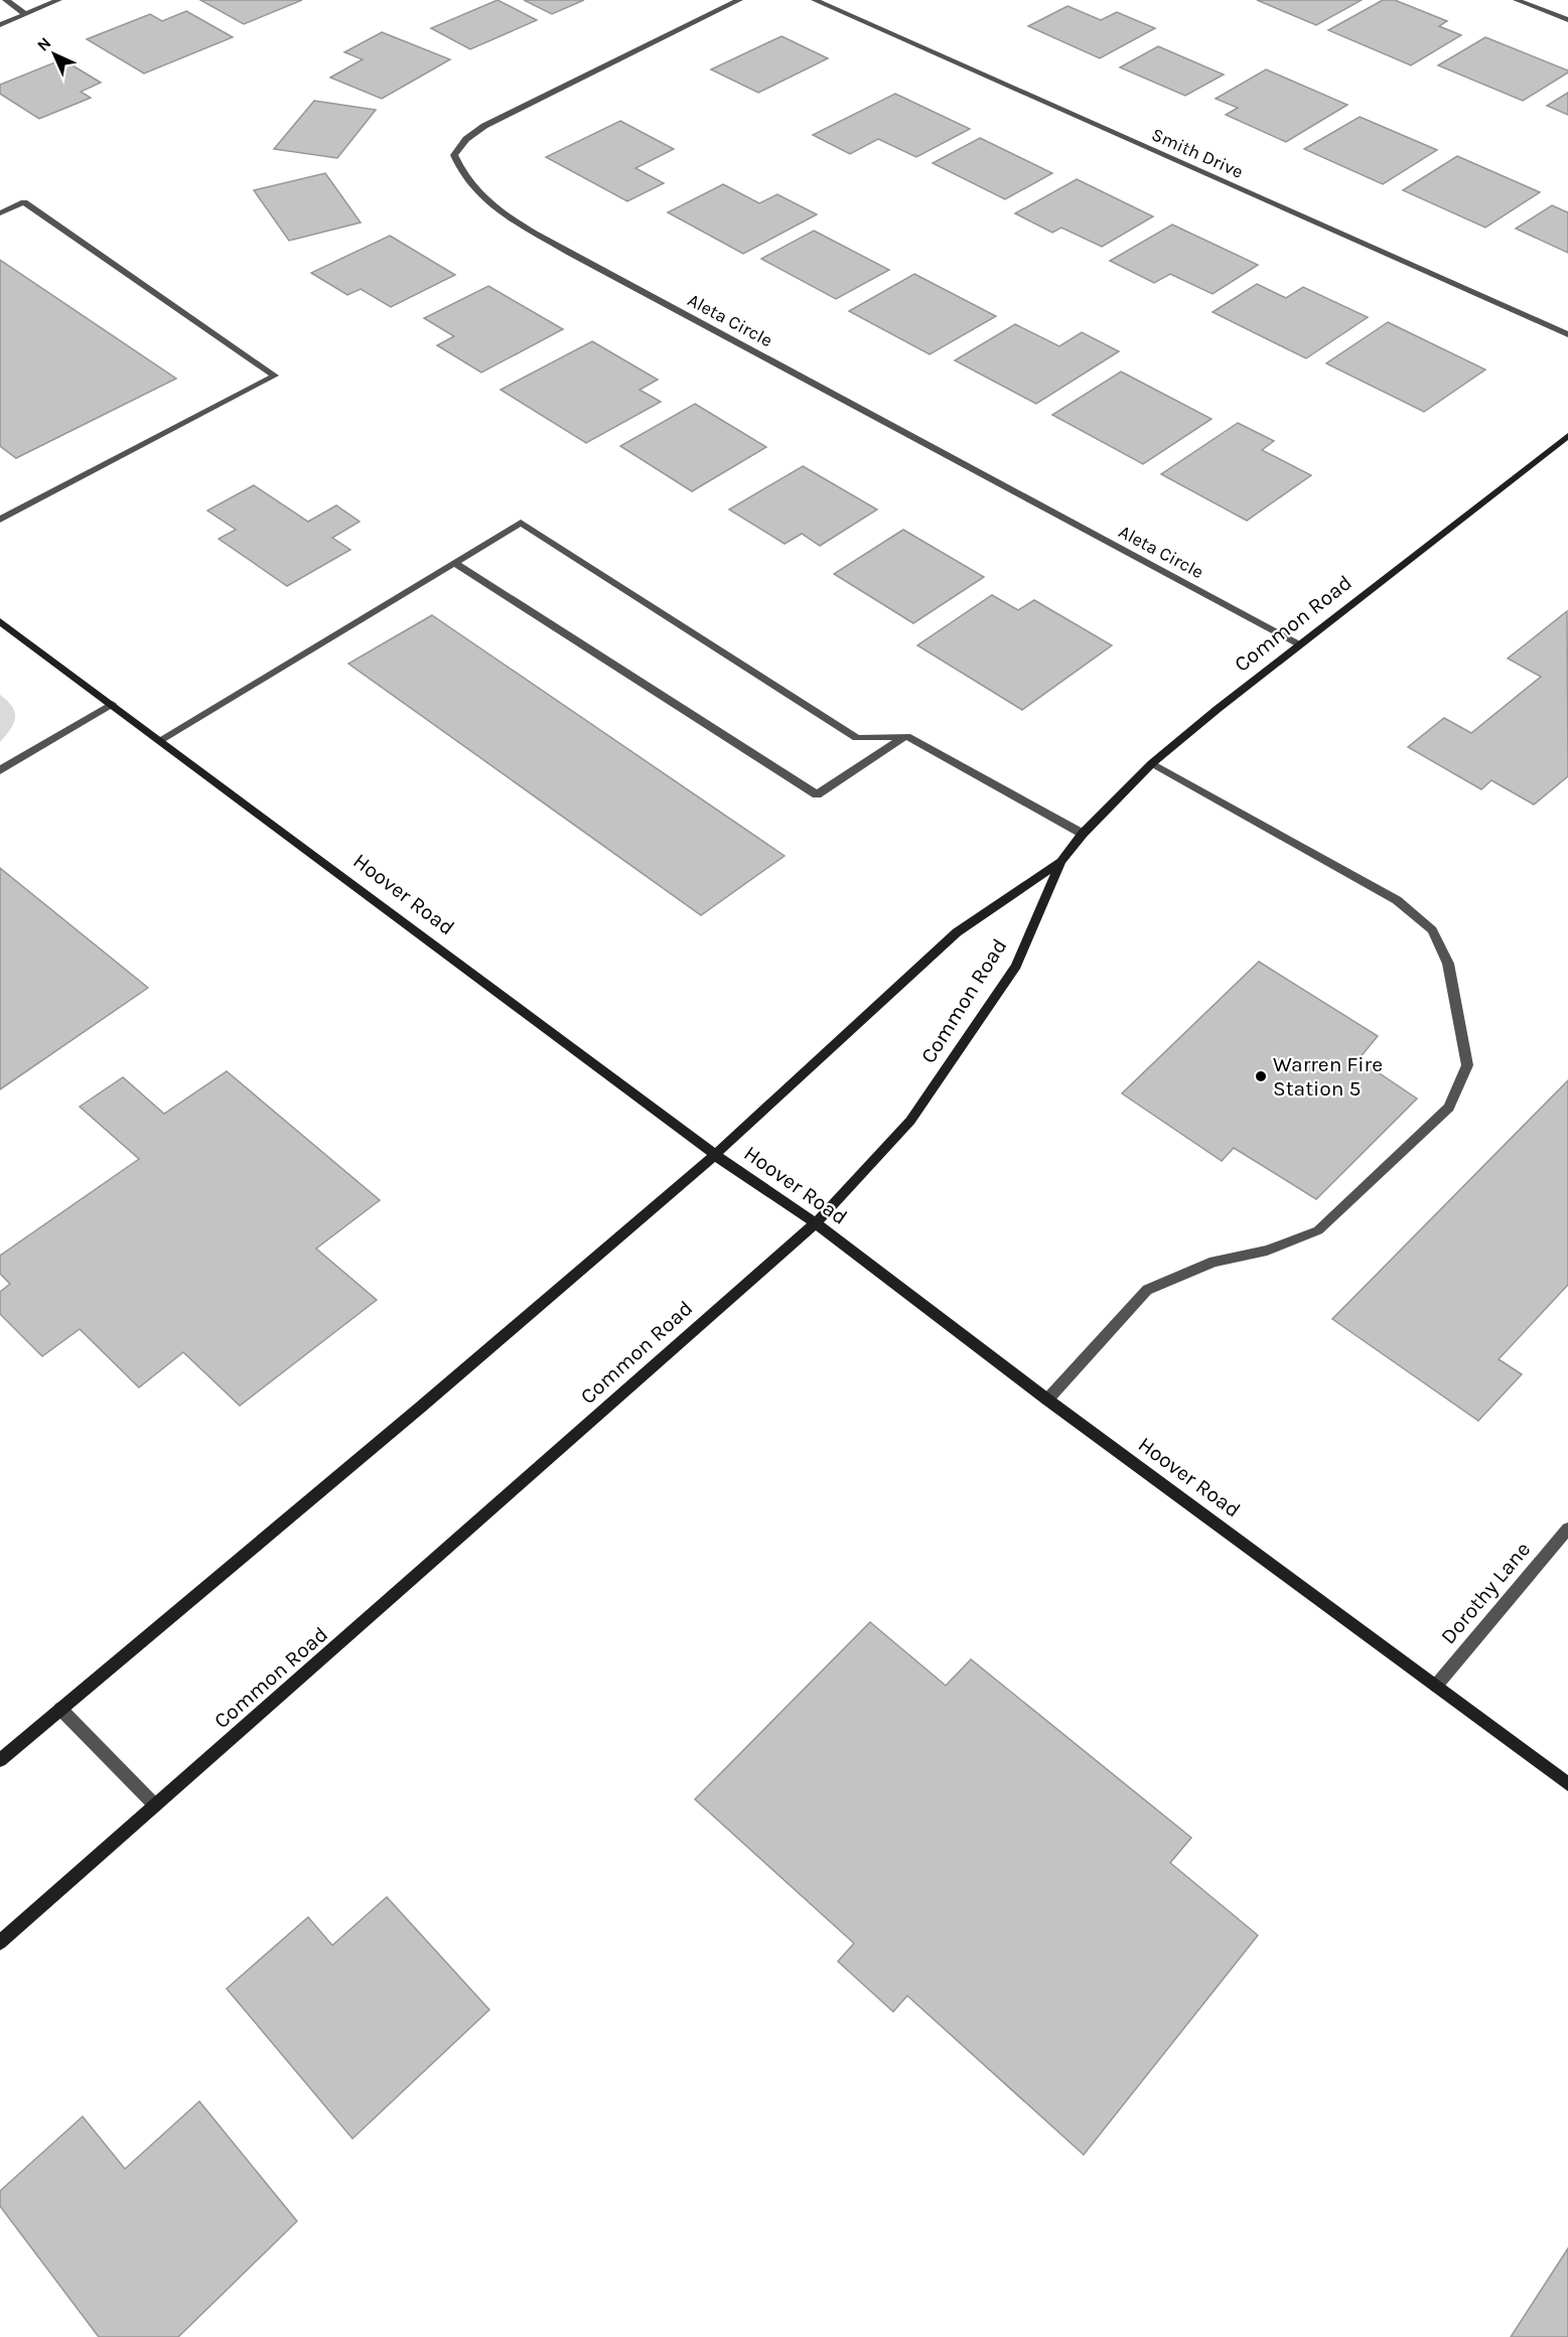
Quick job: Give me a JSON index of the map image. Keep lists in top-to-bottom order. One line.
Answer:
{"streets":{"street":["Smith Drive","Aleta Circle","Common Road","Hoover Road","Dorothy Lane"]},"crossings":[["Aleta Circle","Common Road"],["Common Road","Hoover Road"],["Hoover Road","Dorothy Lane"]],"places":["Warren Fire Station 5"],"north":"top left"}
